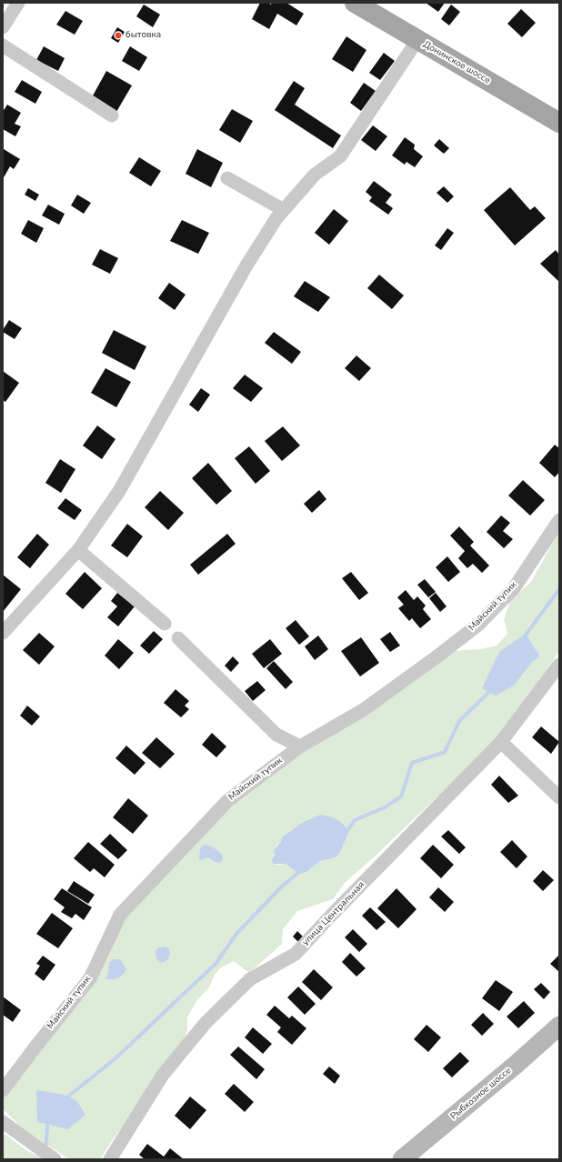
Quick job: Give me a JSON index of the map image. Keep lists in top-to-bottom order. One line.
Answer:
{"streets":{"main road":["Донинское шоссе","Рыбхозное шоссе"],"street":["Майский тупик","улица Центральная"]},"places":["бытовка"]}
